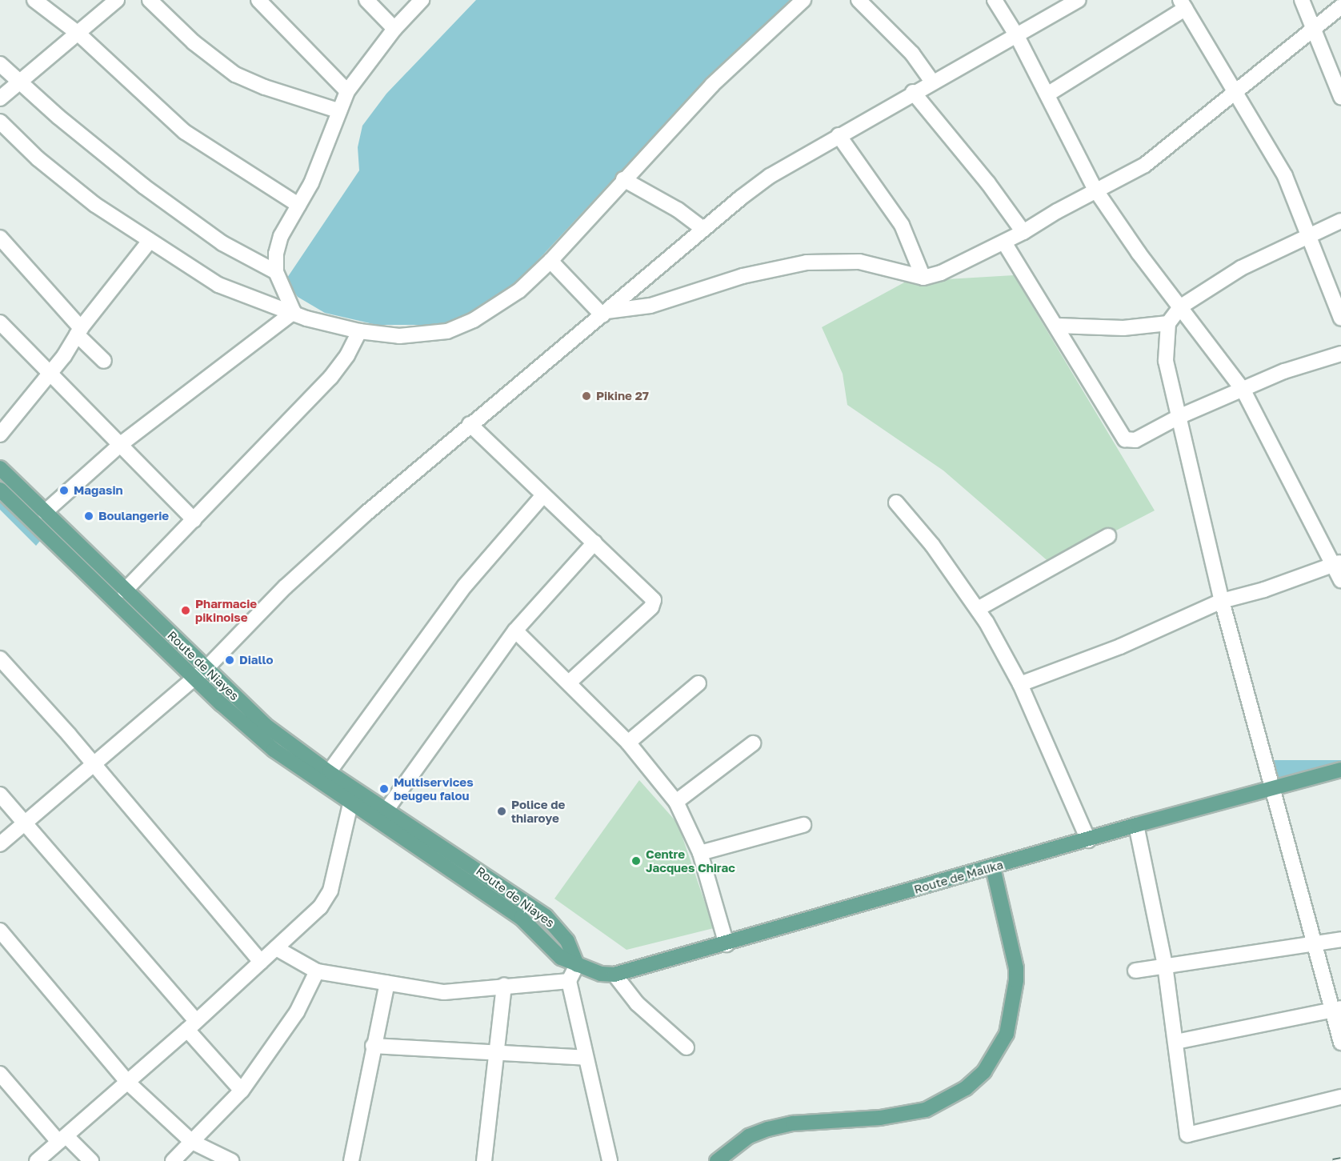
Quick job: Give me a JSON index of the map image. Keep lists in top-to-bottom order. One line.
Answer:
{"streets":{"main road":["Route de Niayes","Route de Malika"]},"crossings":[["Route de Niayes","Route de Malika"]],"places":["Pikine 27","Magasin","Boulangerie","Pharmacie pikinoise","Diallo","Multiservices beugeu falou","Police de thiaroye","Centre Jacques Chirac"]}
